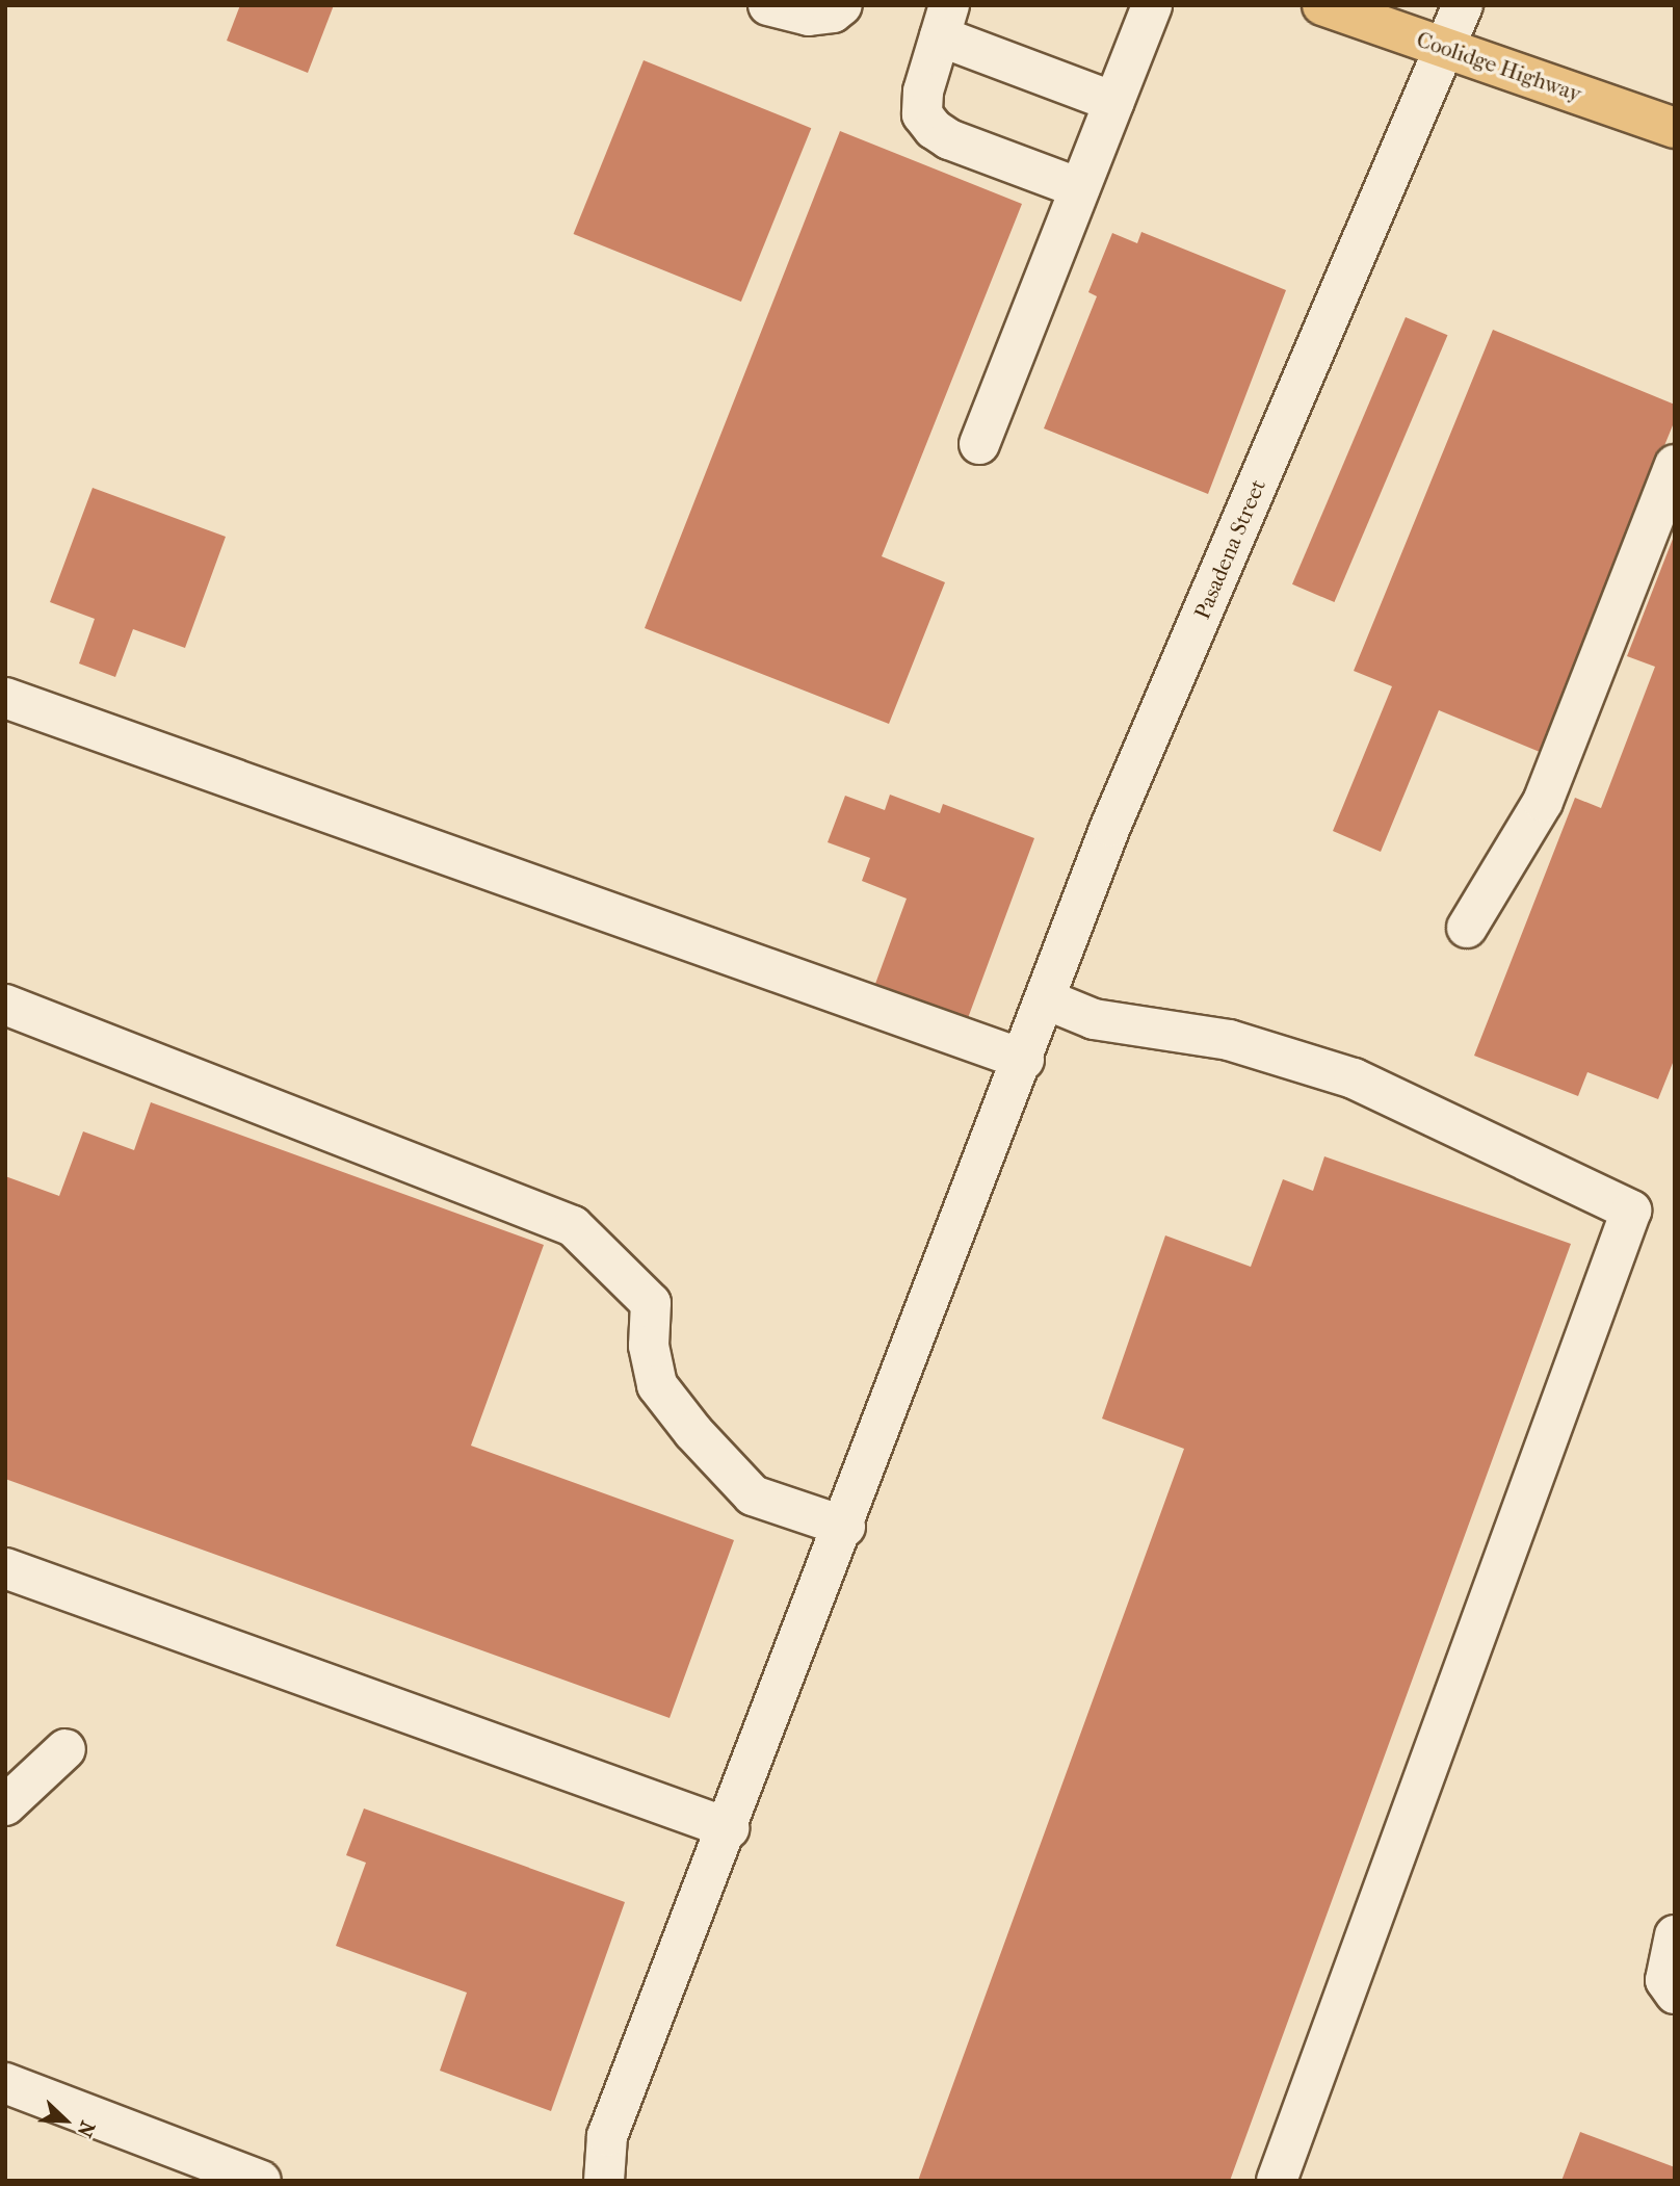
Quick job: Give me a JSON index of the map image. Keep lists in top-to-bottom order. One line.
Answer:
{"streets":{"main road":["Coolidge Highway"],"street":["Pasadena Street"]},"crossings":[["Coolidge Highway","Pasadena Street"]],"north":"bottom right"}
